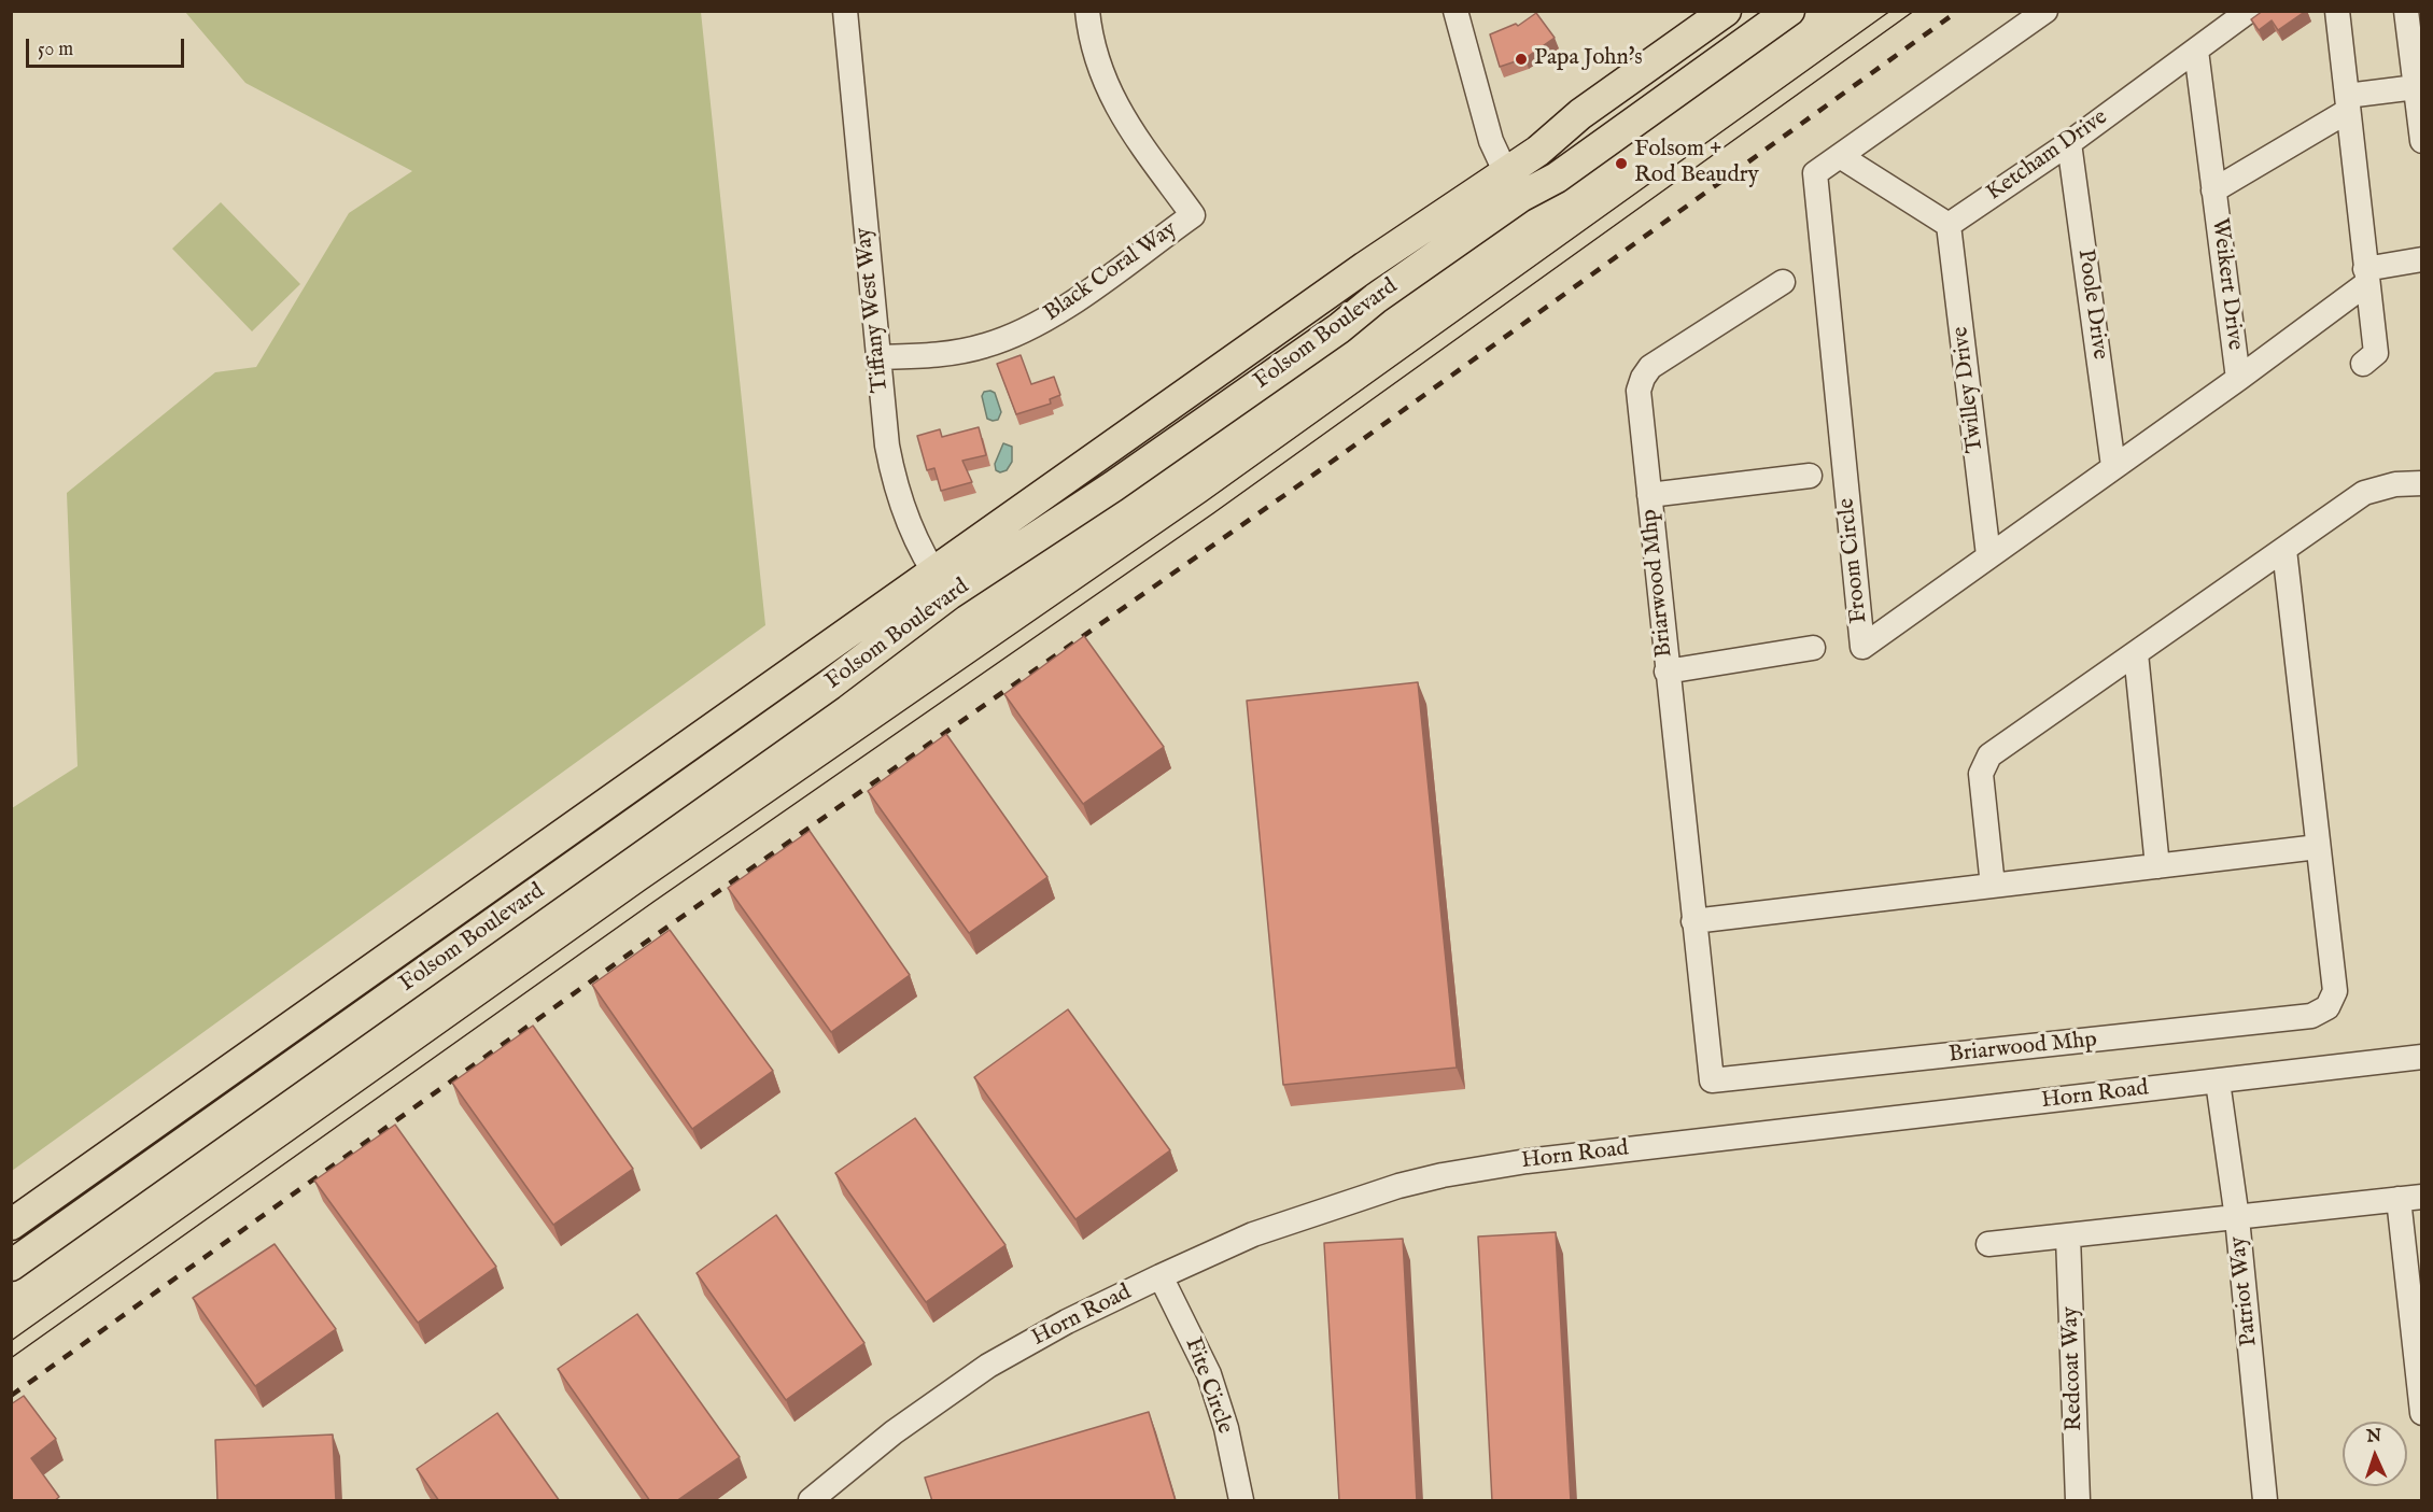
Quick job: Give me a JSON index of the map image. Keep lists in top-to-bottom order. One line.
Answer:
{"streets":{"main road":["Folsom Boulevard"],"street":["Ketcham Drive","Black Coral Way","Weikert Drive","Poole Drive","Tiffany West Way","Twilley Drive","Froom Circle","Briarwood Mhp","Horn Road","Patriot Way","Redcoat Way","Fite Circle"]},"crossings":[["Ketcham Drive","Weikert Drive"],["Ketcham Drive","Poole Drive"],["Ketcham Drive","Twilley Drive"],["Black Coral Way","Tiffany West Way"],["Weikert Drive","Froom Circle"],["Poole Drive","Froom Circle"],["Tiffany West Way","Folsom Boulevard"],["Twilley Drive","Froom Circle"],["Horn Road","Patriot Way"],["Horn Road","Fite Circle"]],"places":["Papa John's","Folsom + Rod Beaudry"],"scale_bar":"50 m","north":"top"}
